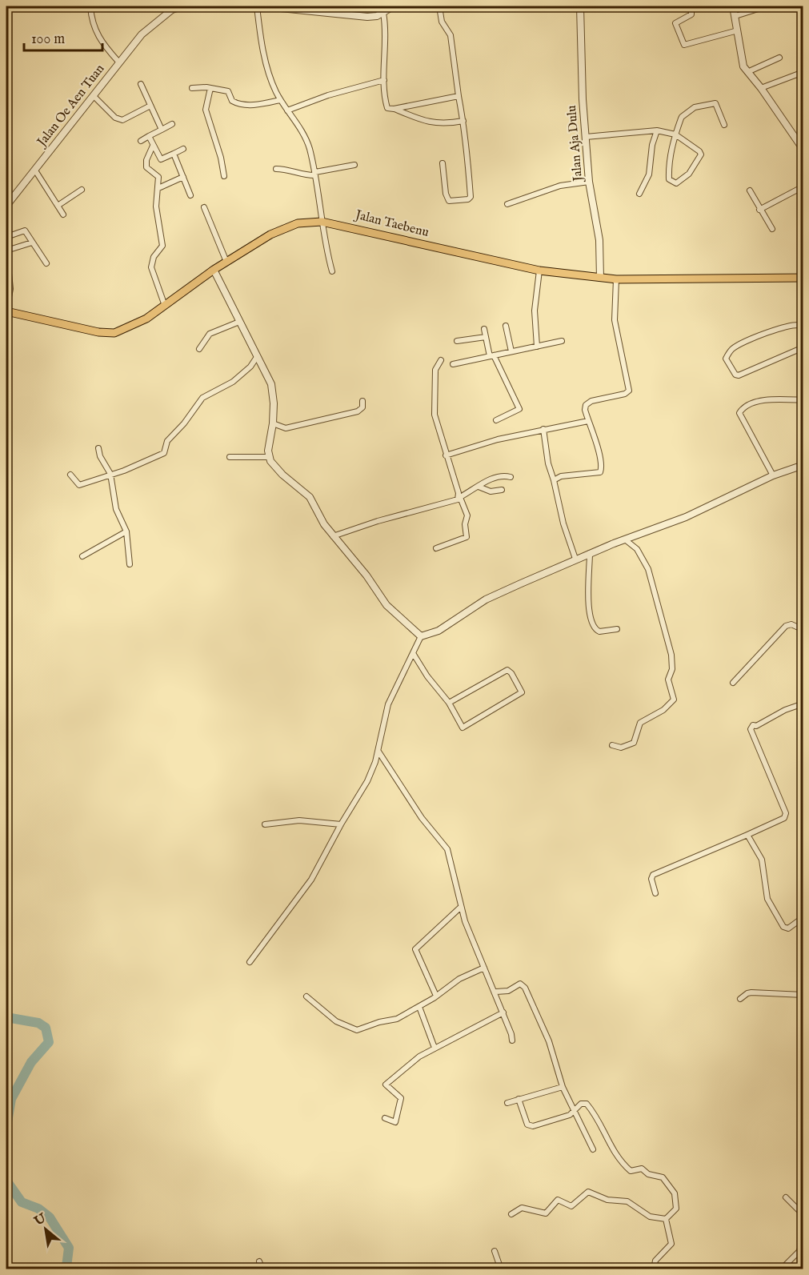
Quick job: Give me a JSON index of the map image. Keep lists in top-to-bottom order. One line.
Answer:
{"streets":{"main road":["Jalan Taebenu"],"street":["Jalan Oe Aen Tuan","Jalan Aja Dulu"]},"crossings":[["Jalan Aja Dulu","Jalan Taebenu"]],"scale_bar":"100 m","north":"top left"}
